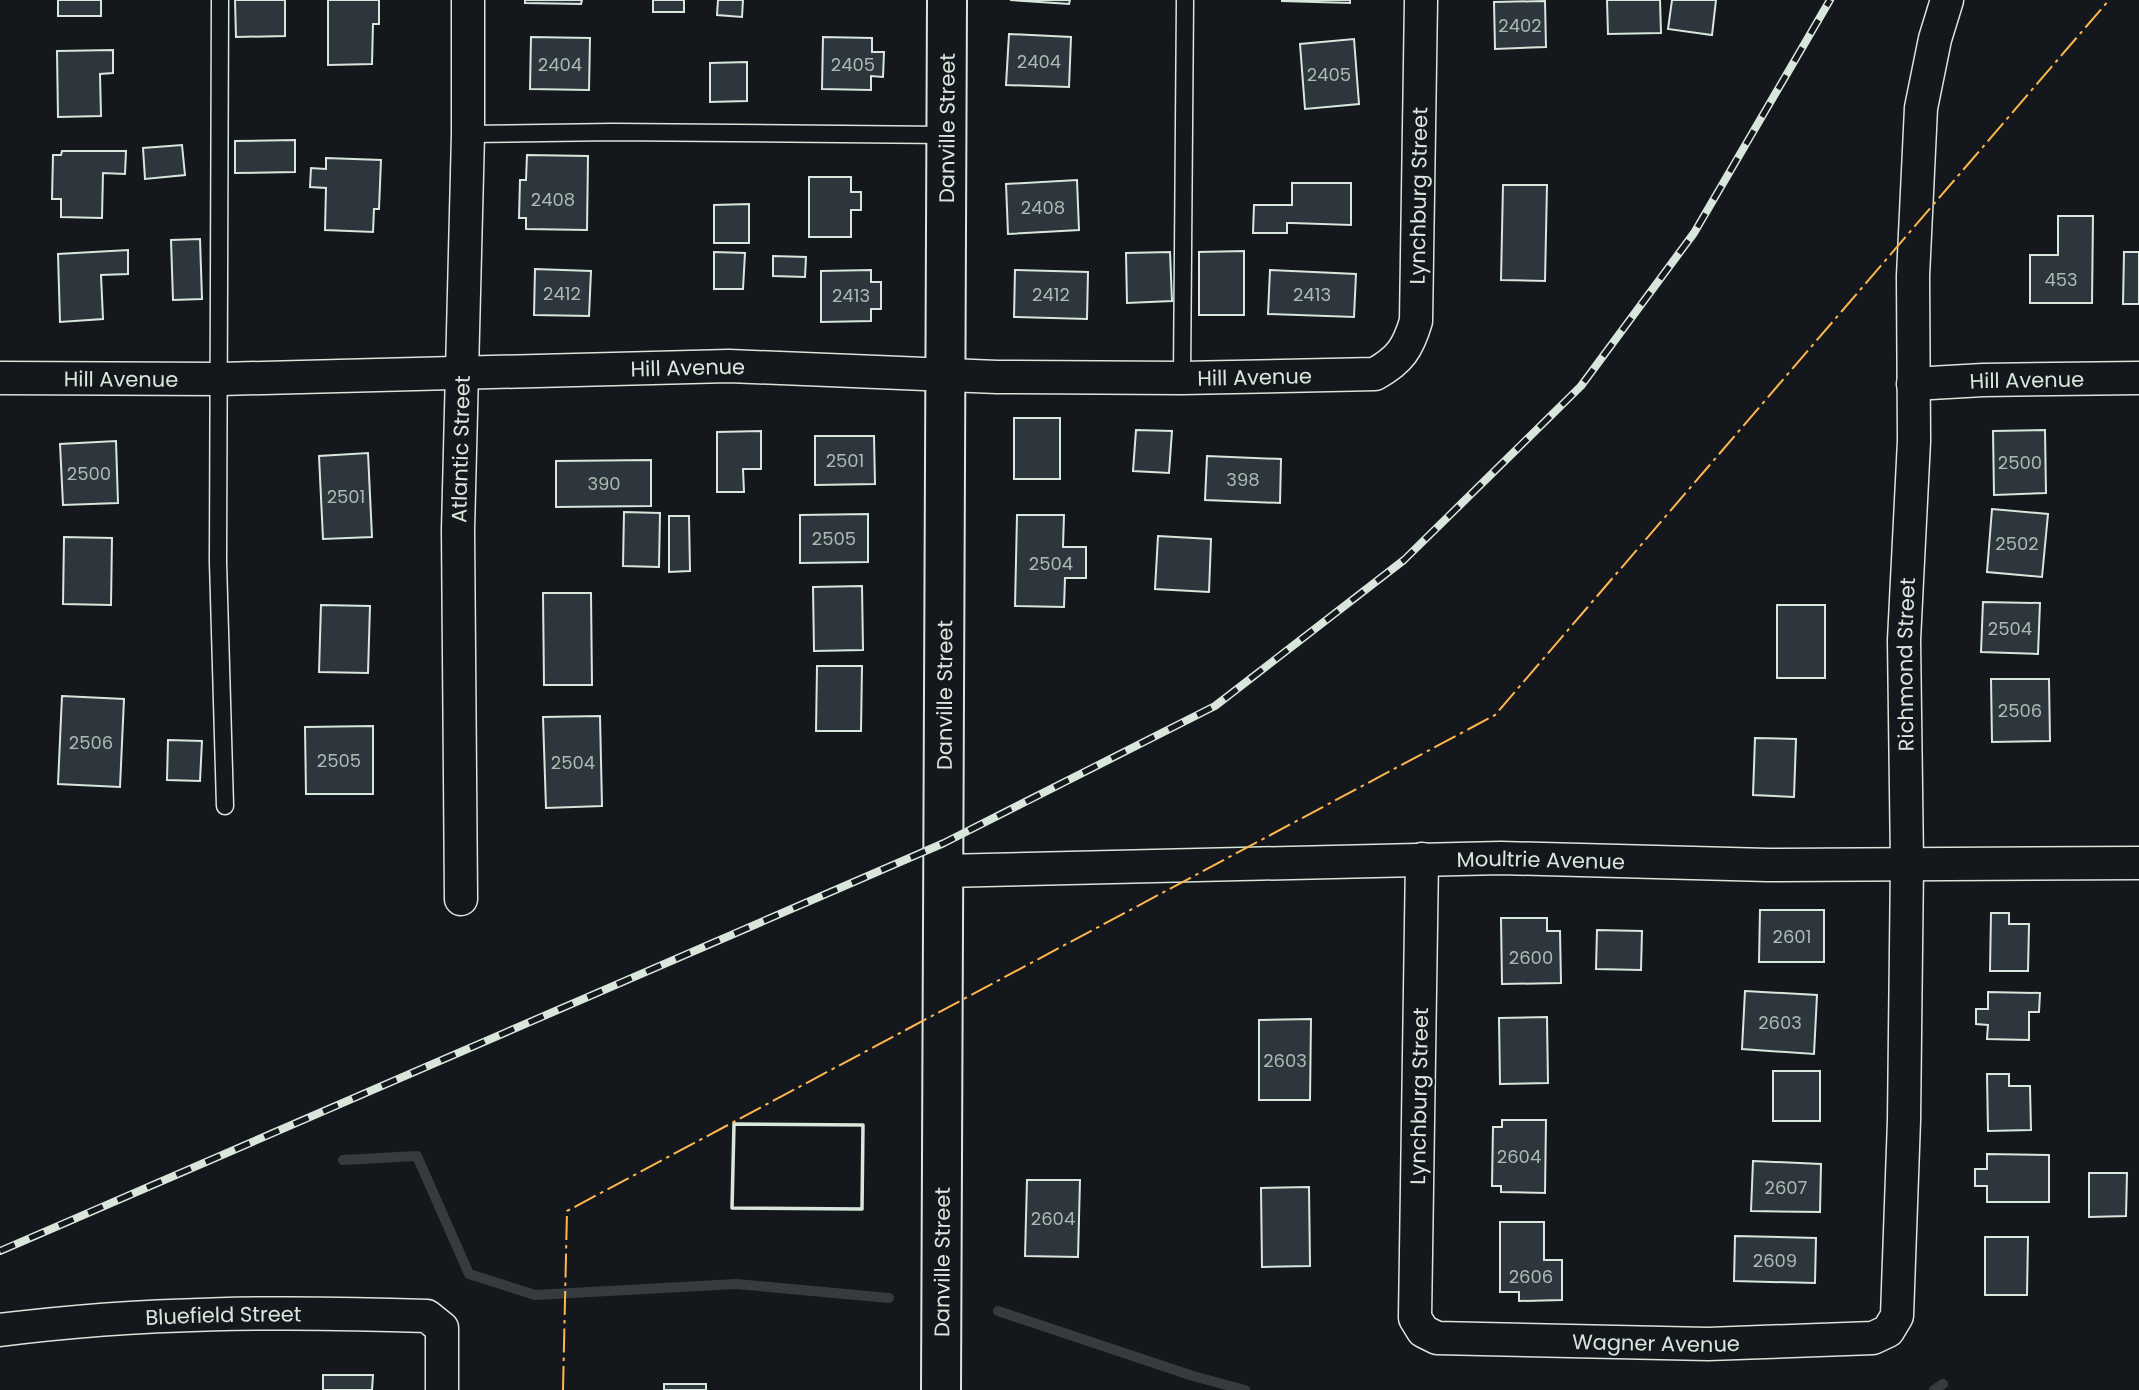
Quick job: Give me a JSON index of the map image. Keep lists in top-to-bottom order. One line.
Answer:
{"streets":{"street":["Danville Street","Lynchburg Street","Hill Avenue","Atlantic Street","Richmond Street","Moultrie Avenue","Bluefield Street","Wagner Avenue"]},"crossings":[["Danville Street","Hill Avenue"],["Danville Street","Moultrie Avenue"],["Lynchburg Street","Hill Avenue"],["Lynchburg Street","Moultrie Avenue"],["Lynchburg Street","Wagner Avenue"],["Hill Avenue","Atlantic Street"],["Hill Avenue","Richmond Street"],["Richmond Street","Moultrie Avenue"],["Richmond Street","Wagner Avenue"]],"house_numbers":["2402","2404","2404","2405","2405","2408","2408","453","2412","2412","2413","2413","2501","2500","2500","398","390","2501","2505","2502","2504","2504","2506","2506","2505","2504","2601","2600","2603","2603","2604","2607","2604","2609","2606"]}
